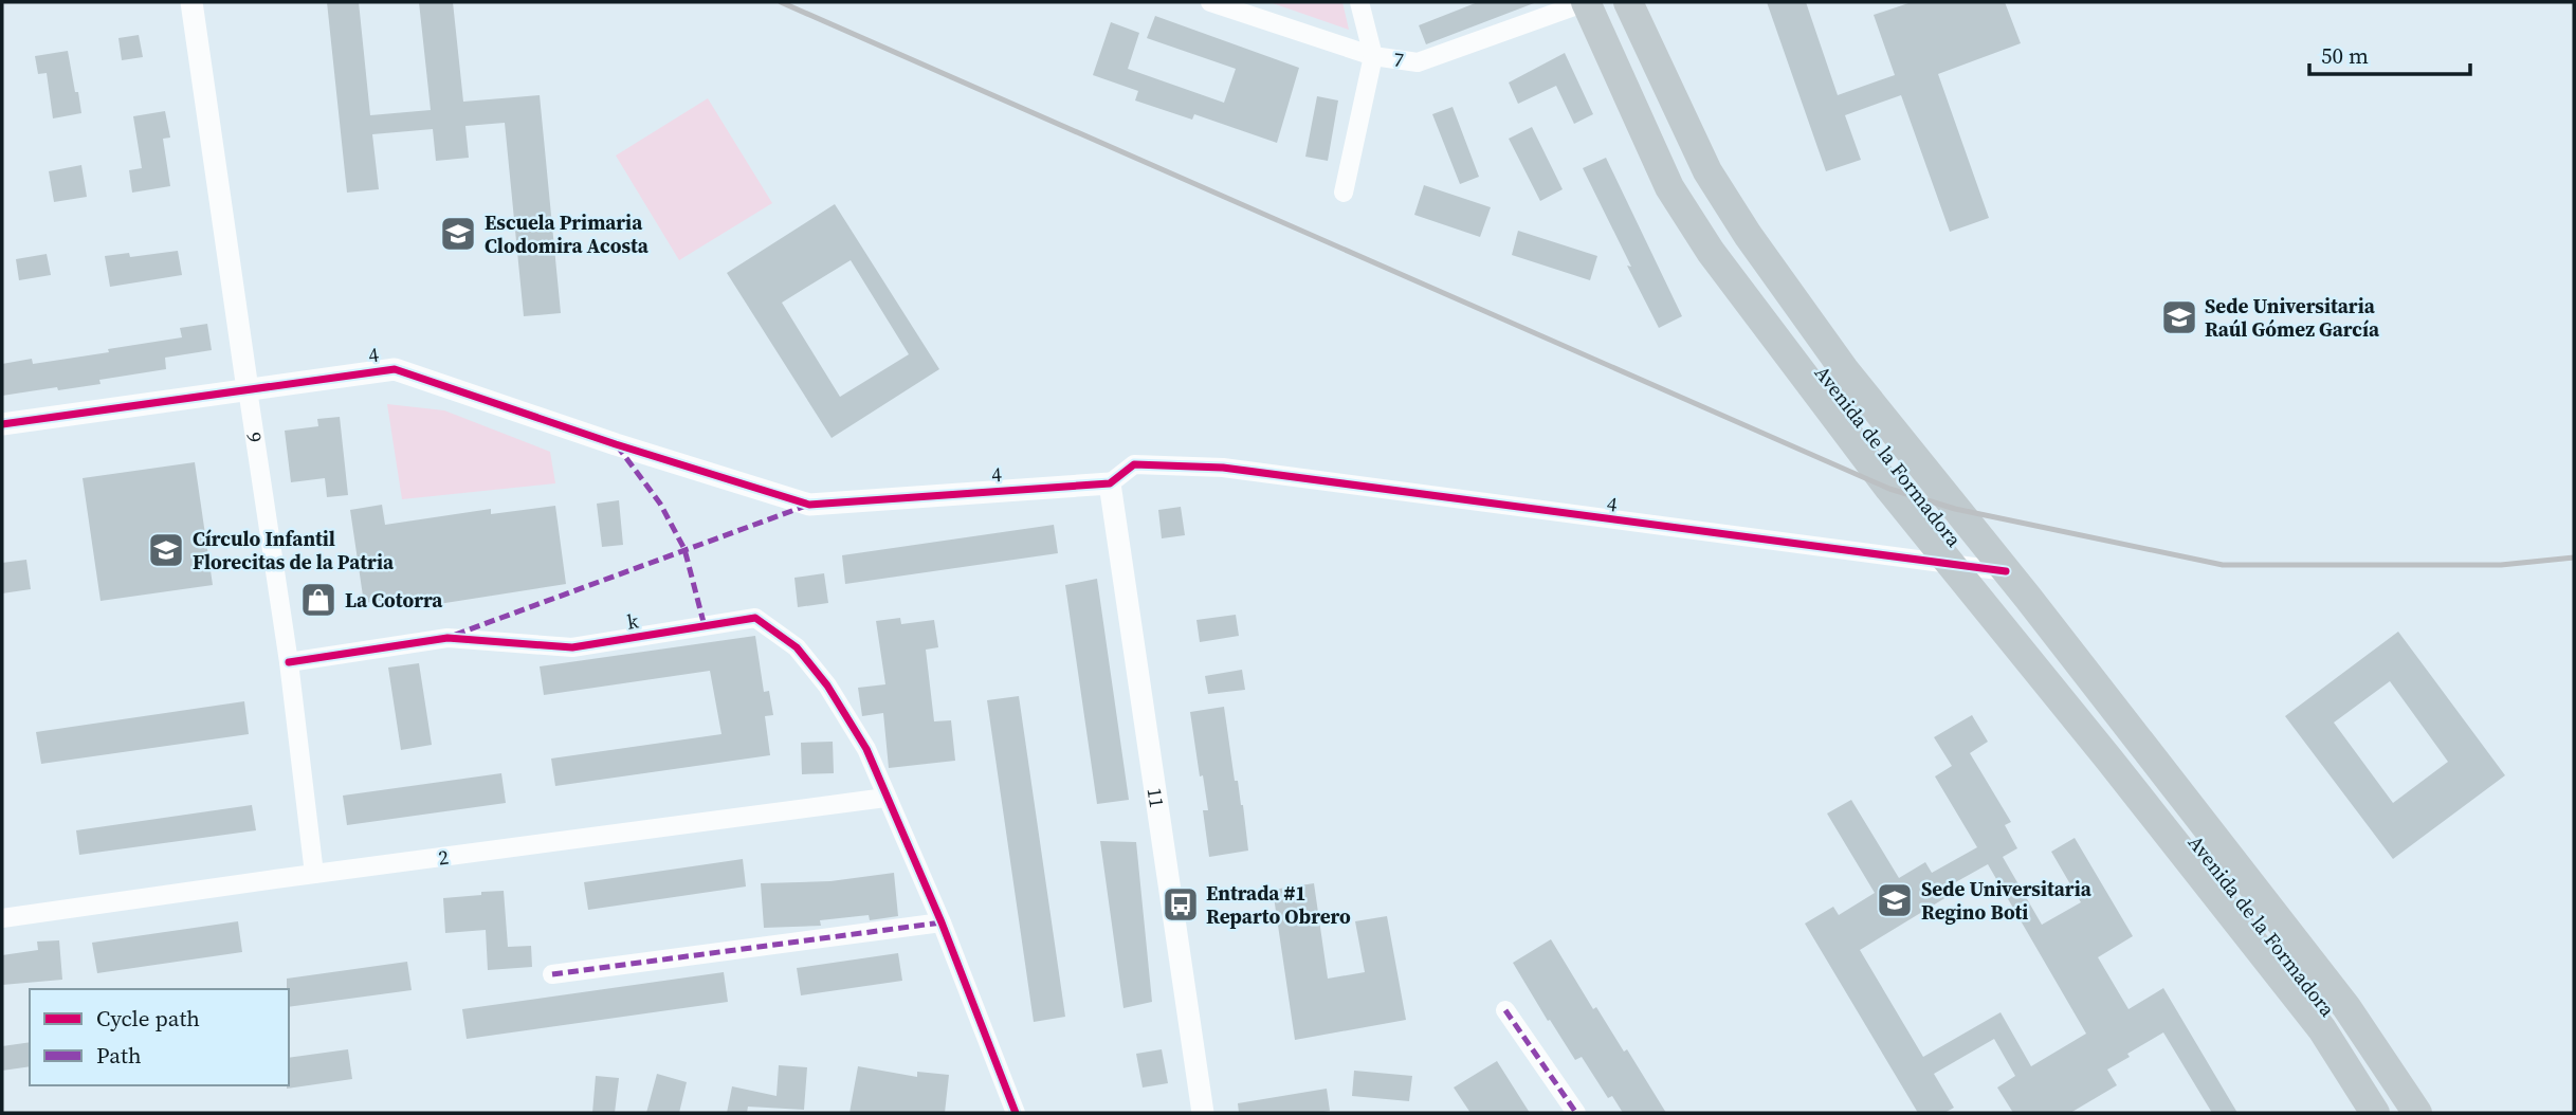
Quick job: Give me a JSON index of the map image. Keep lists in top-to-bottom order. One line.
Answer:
{"streets":{"main road":["Avenida de la Formadora"],"street":["7","4","9","k","11","2"]},"crossings":[["7","Avenida de la Formadora"],["4","9"],["4","Avenida de la Formadora"],["4","11"],["9","k"],["9","2"],["k","2"]],"places":{"school or university":["Escuela Primaria Clodomira Acosta","Sede Universitaria Raúl Gómez García","Círculo Infantil Florecitas de la Patria","Sede Universitaria Regino Boti"],"shop":["La Cotorra"],"bus stop":["Entrada #1 Reparto Obrero"]},"legend":["Cycle path","Path"],"scale_bar":"50 m"}
